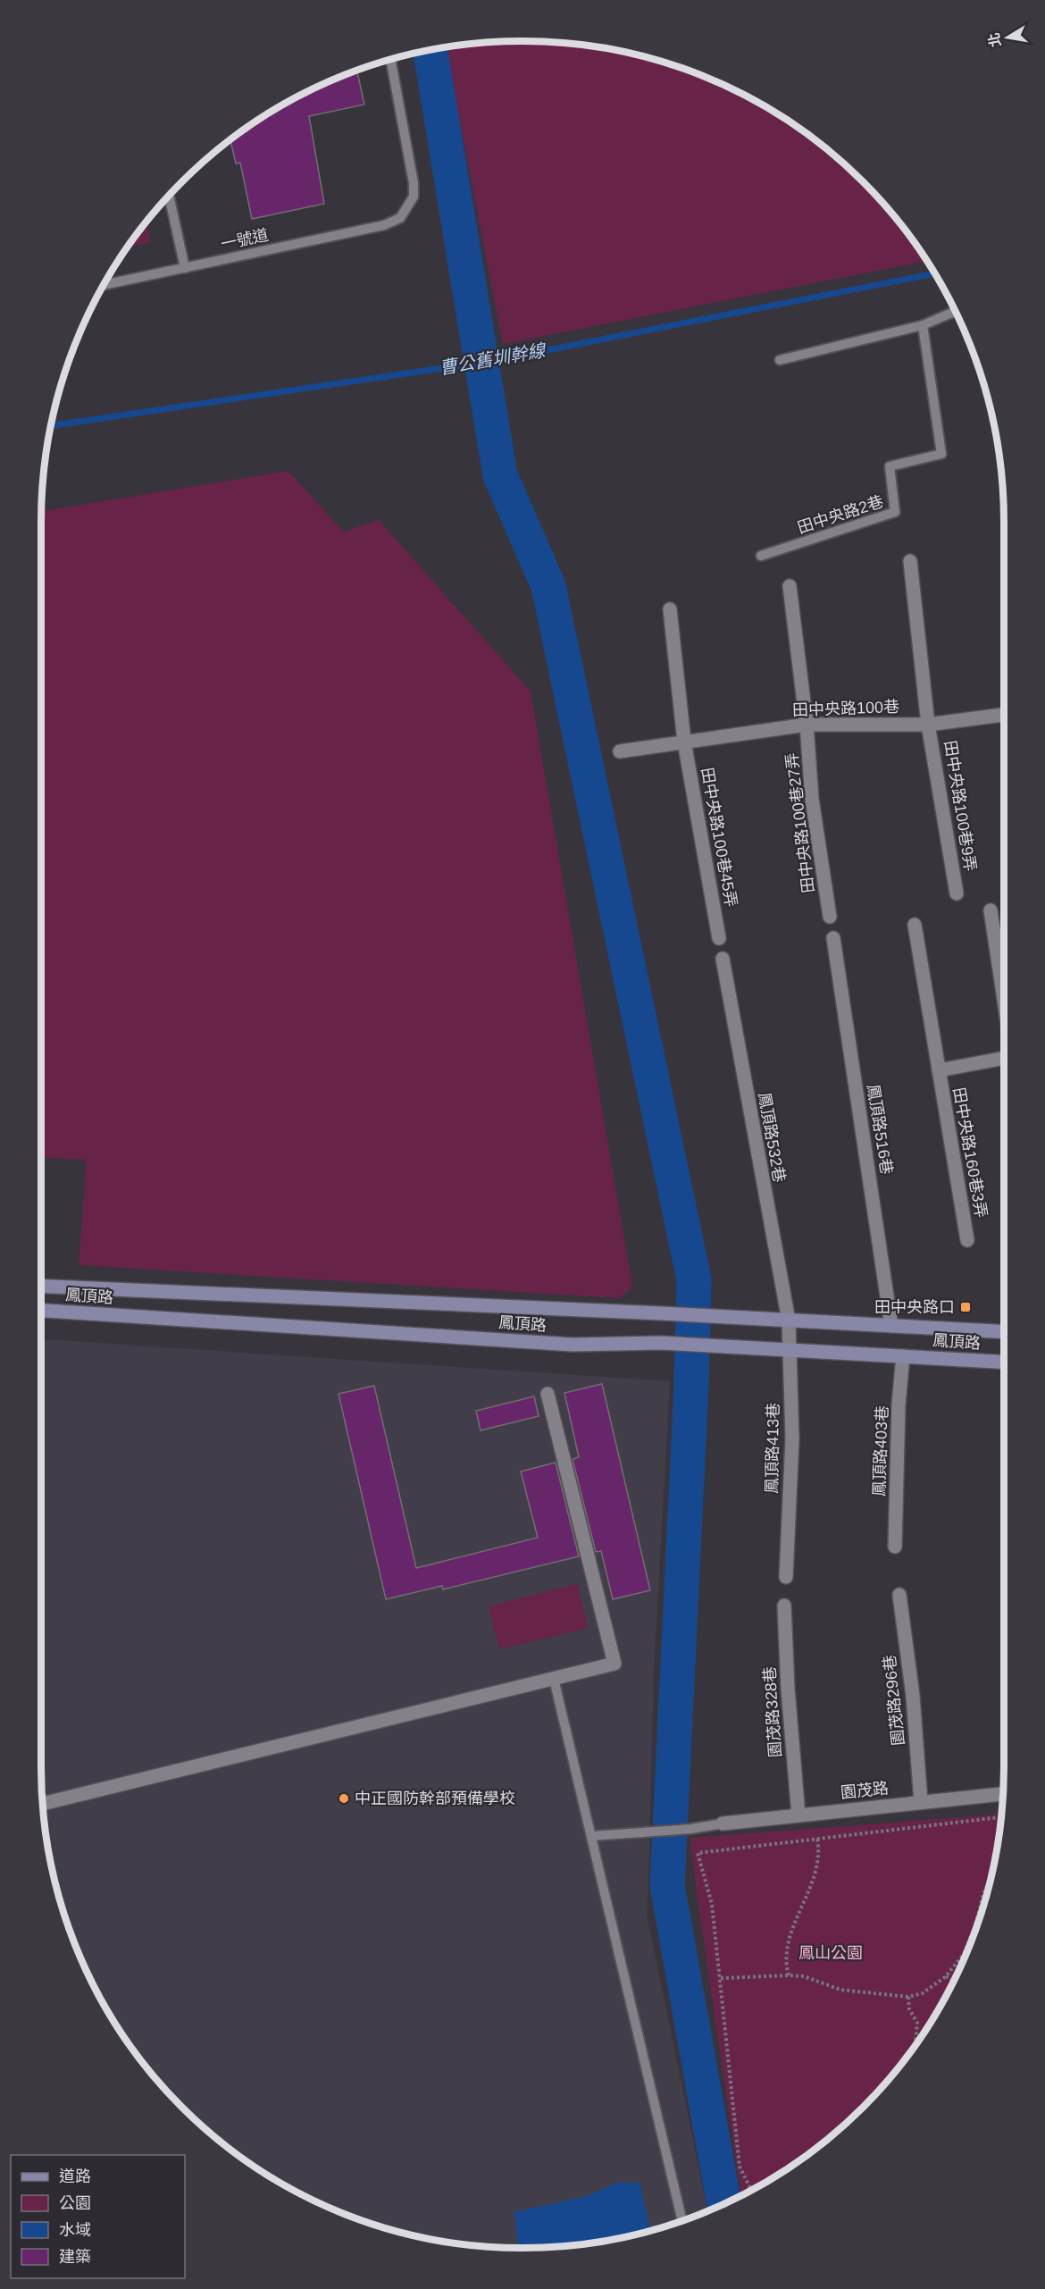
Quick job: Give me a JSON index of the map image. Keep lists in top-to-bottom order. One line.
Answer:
{"streets":{"main road":["鳳頂路"],"street":["田中央路100巷","田中央路100巷9弄","田中央路100巷27弄","田中央路100巷45弄","鳳頂路516巷","鳳頂路532巷","田中央路160巷3弄","鳳頂路413巷","鳳頂路403巷","園茂路296巷","園茂路328巷","園茂路"],"lane":["一號道","田中央路2巷"]},"crossings":[["田中央路100巷","田中央路100巷9弄"],["田中央路100巷","田中央路100巷27弄"],["田中央路100巷","田中央路100巷45弄"],["鳳頂路516巷","鳳頂路"],["鳳頂路532巷","鳳頂路"],["鳳頂路532巷","鳳頂路413巷"],["鳳頂路","鳳頂路413巷"],["鳳頂路","鳳頂路403巷"],["園茂路296巷","園茂路"],["園茂路328巷","園茂路"]],"water":["曹公舊圳幹線"],"parks":["鳳山公園"],"places":{"transit":["田中央路口"],"other":["中正國防幹部預備學校"]},"legend":["道路","公園","水域","建築"],"north":"left"}
